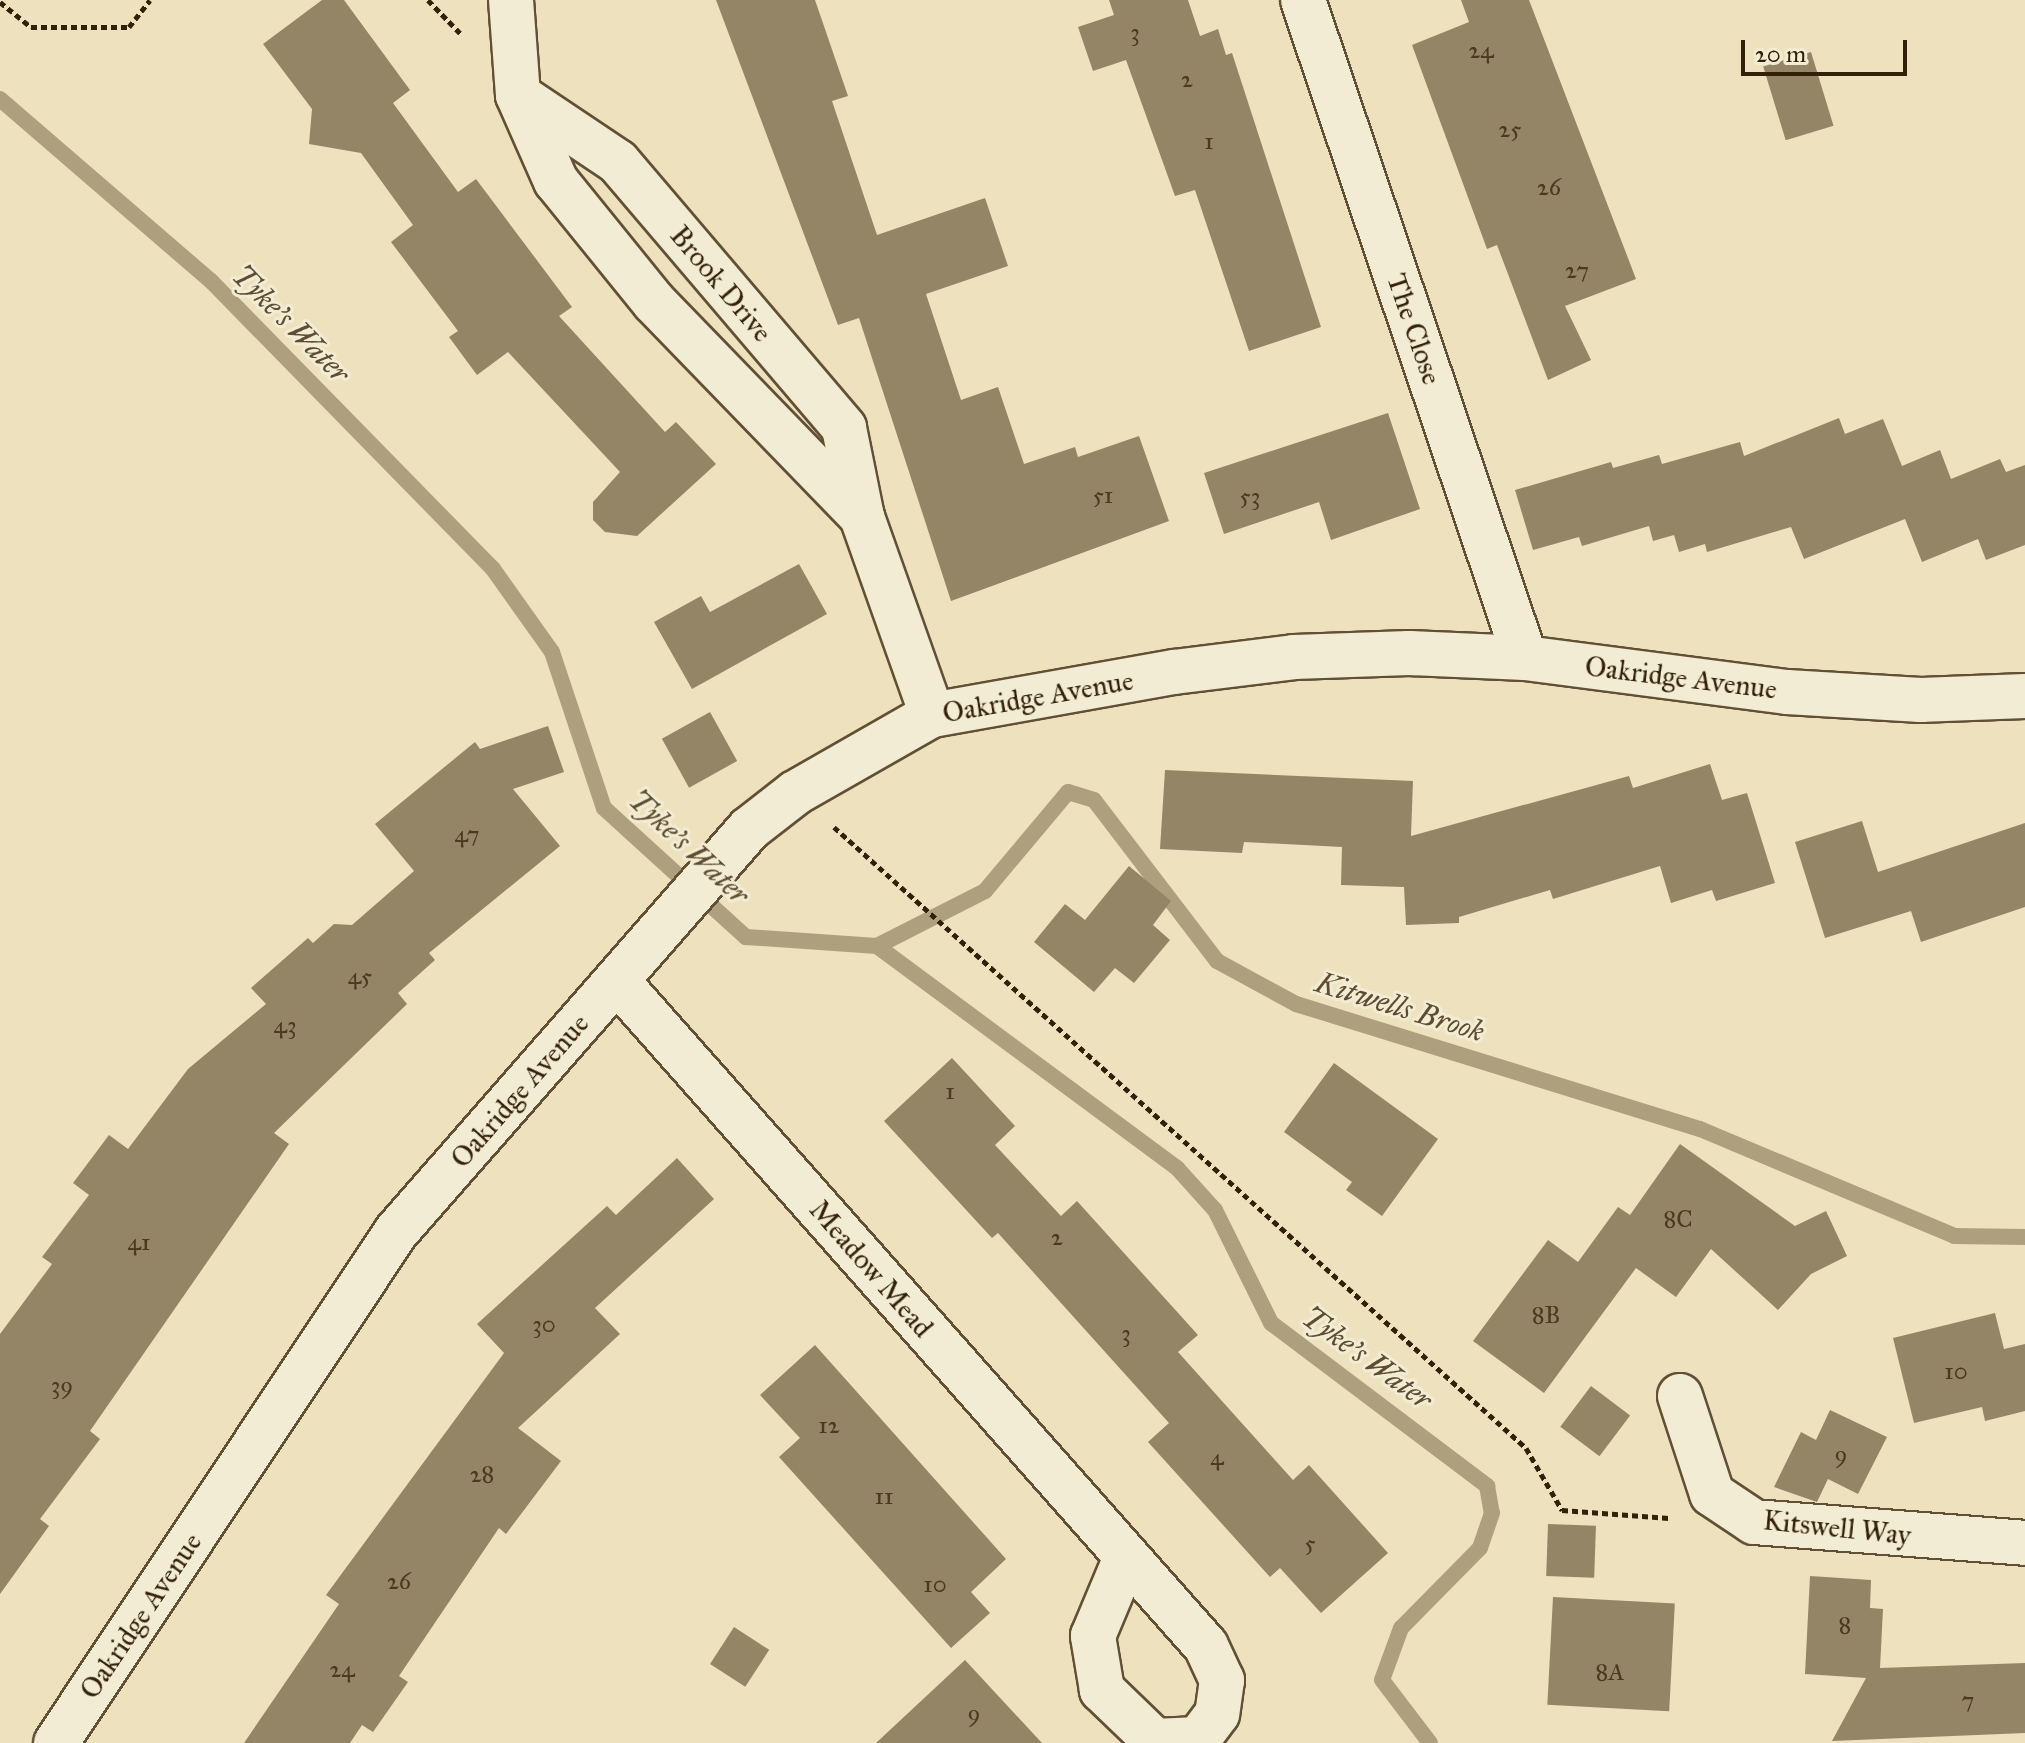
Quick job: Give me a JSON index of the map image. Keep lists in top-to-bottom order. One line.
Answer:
{"streets":{"street":["Brook Drive","The Close","Oakridge Avenue","Meadow Mead","Kitswell Way"]},"crossings":[["Brook Drive","Oakridge Avenue"],["The Close","Oakridge Avenue"],["Oakridge Avenue","Meadow Mead"]],"water":["Tyke's Water","Kitwells Brook"],"house_numbers":["3","24","2","25","1","26","27","51","53","47","45","43","1","8C","2","41","8B","30","3","10","39","12","9","4","28","11","5","26","10","8","24","8A","7","9"],"scale_bar":"20 m"}
